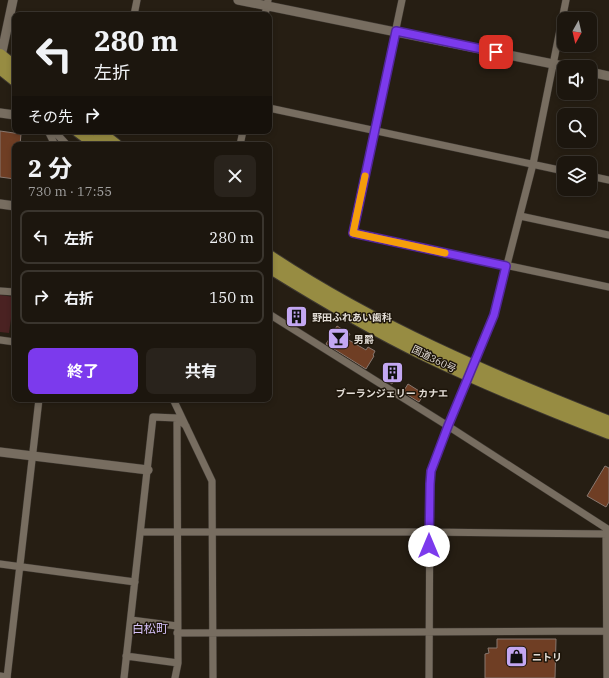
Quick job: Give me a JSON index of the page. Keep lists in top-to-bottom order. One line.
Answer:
{"streets":{"highway":["国道360号"]},"districts":["白松町"],"places":{"building":["野田ふれあい歯科","ブーランジェリー カナエ"],"bar":["男爵"],"shop":["ニトリ"]},"north":"bottom","page":{"turn":["280 m","左折"],"then":"その先","heading":["2 分","730 m · 17:55"],"list":[{"name":"左折","value":"280 m"},{"name":"右折","value":"150 m"}],"buttons":["終了","共有"]}}
